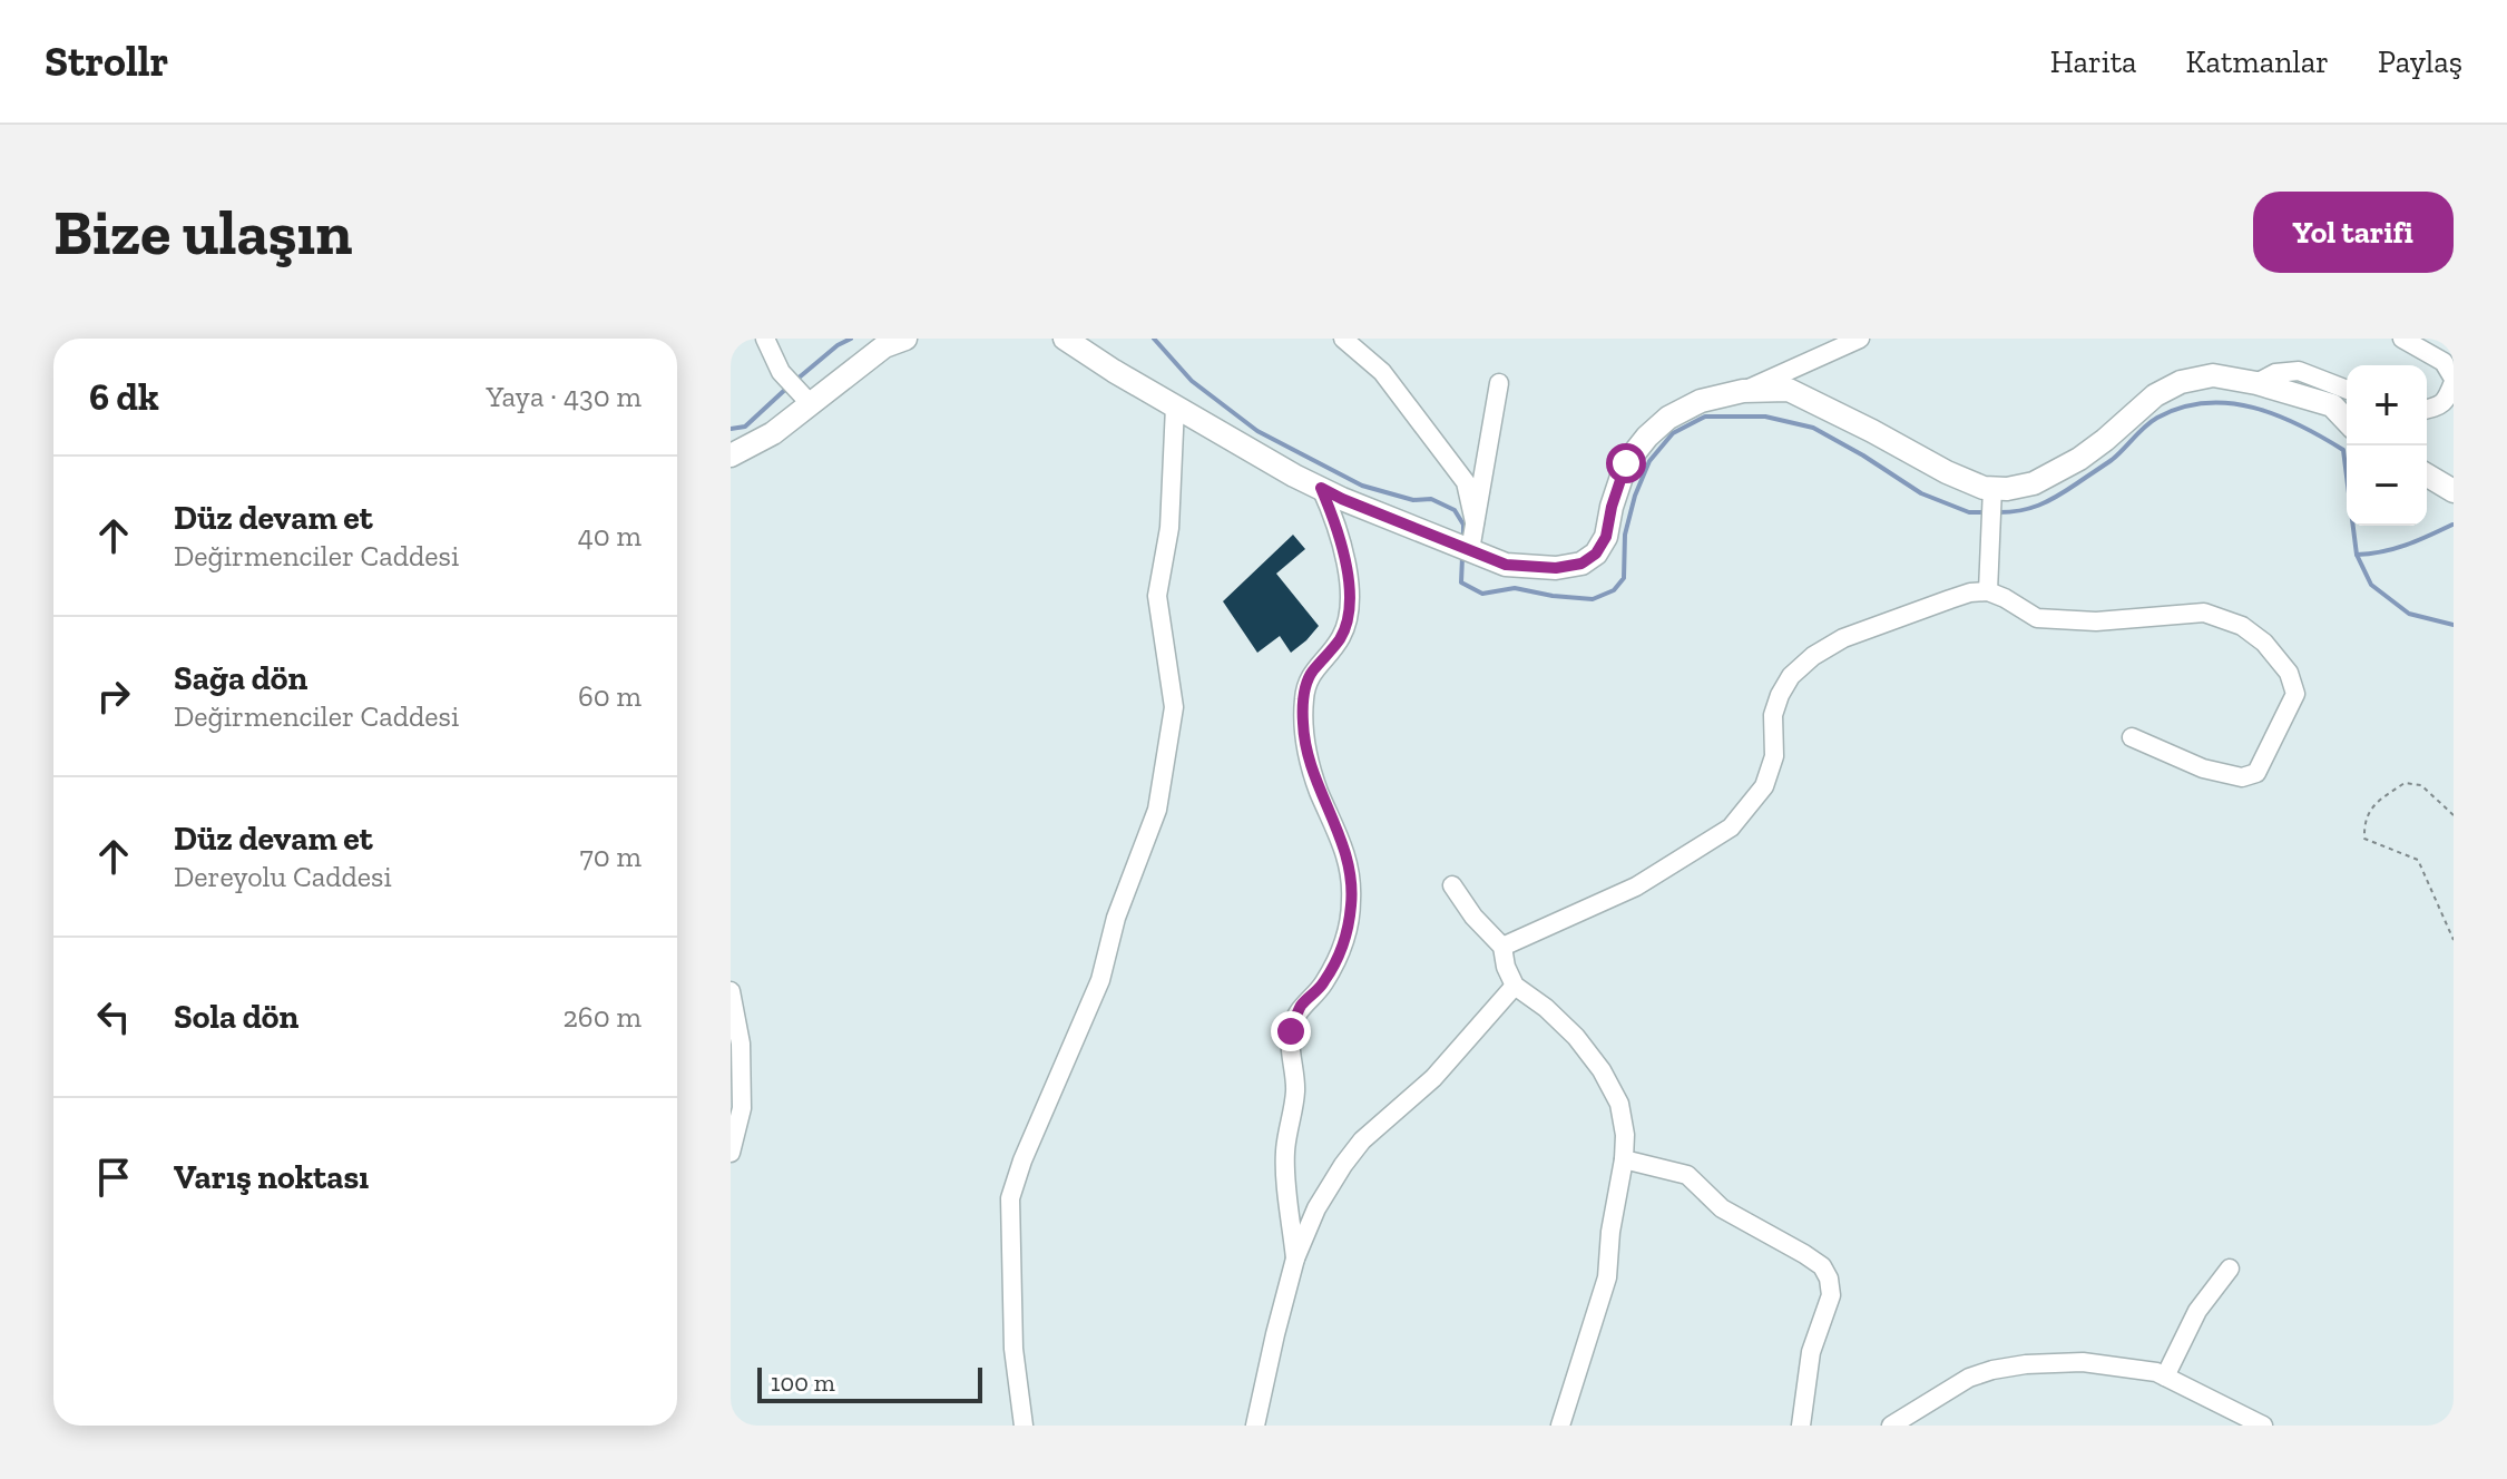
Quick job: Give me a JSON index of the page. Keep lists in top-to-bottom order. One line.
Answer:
{"scale_bar":"100 m","page":{"header":"Strollr","nav":["Harita","Katmanlar","Paylaş"],"buttons":"Yol tarifi","title":"Bize ulaşın","heading":["6 dk","Yaya · 430 m"],"map_buttons":["+","−"],"list":[["Düz devam et","Değirmenciler Caddesi","40 m"],["Sağa dön","Değirmenciler Caddesi","60 m"],["Düz devam et","Dereyolu Caddesi","70 m"],["Sola dön","260 m"],"Varış noktası"],"scale":"100 m"}}
